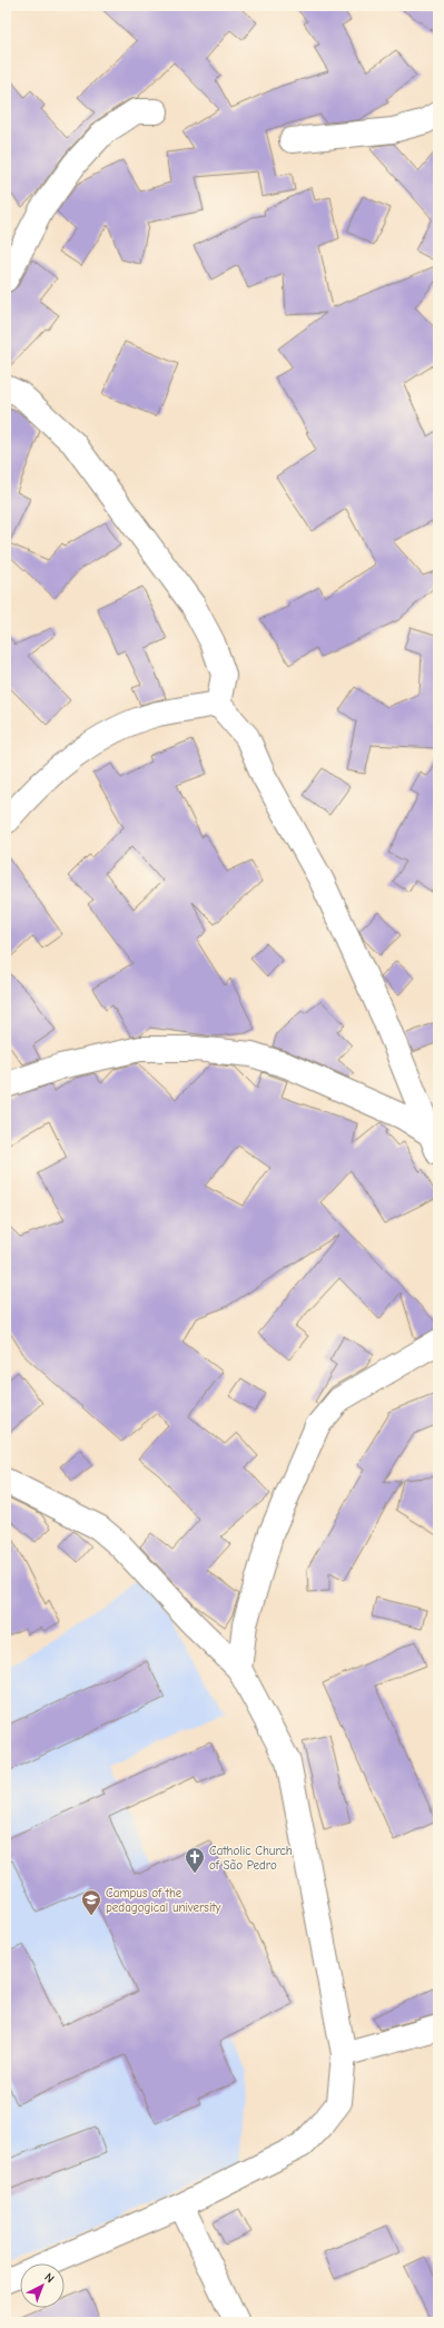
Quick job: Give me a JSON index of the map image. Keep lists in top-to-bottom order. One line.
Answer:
{"places":{"church":["Catholic Church of São Pedro"],"school or university":["Campus of the pedagogical university"]},"north":"top right"}
